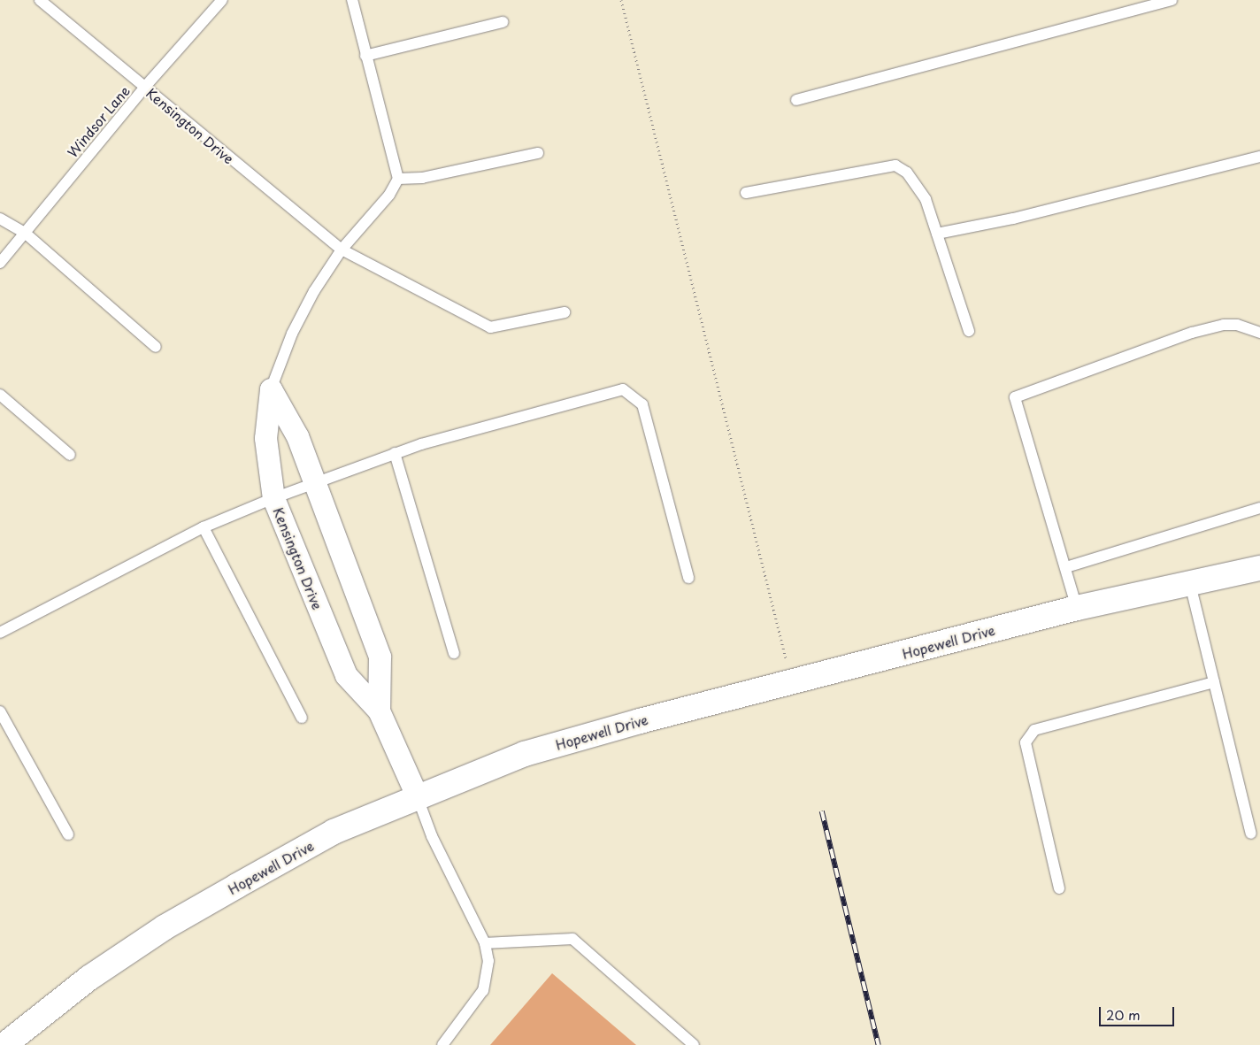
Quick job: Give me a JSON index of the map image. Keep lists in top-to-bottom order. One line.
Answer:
{"streets":{"main road":["Hopewell Drive"],"street":["Kensington Drive"],"lane":["Windsor Lane"]},"crossings":[["Windsor Lane","Kensington Drive"],["Kensington Drive","Hopewell Drive"]],"scale_bar":"20 m"}
